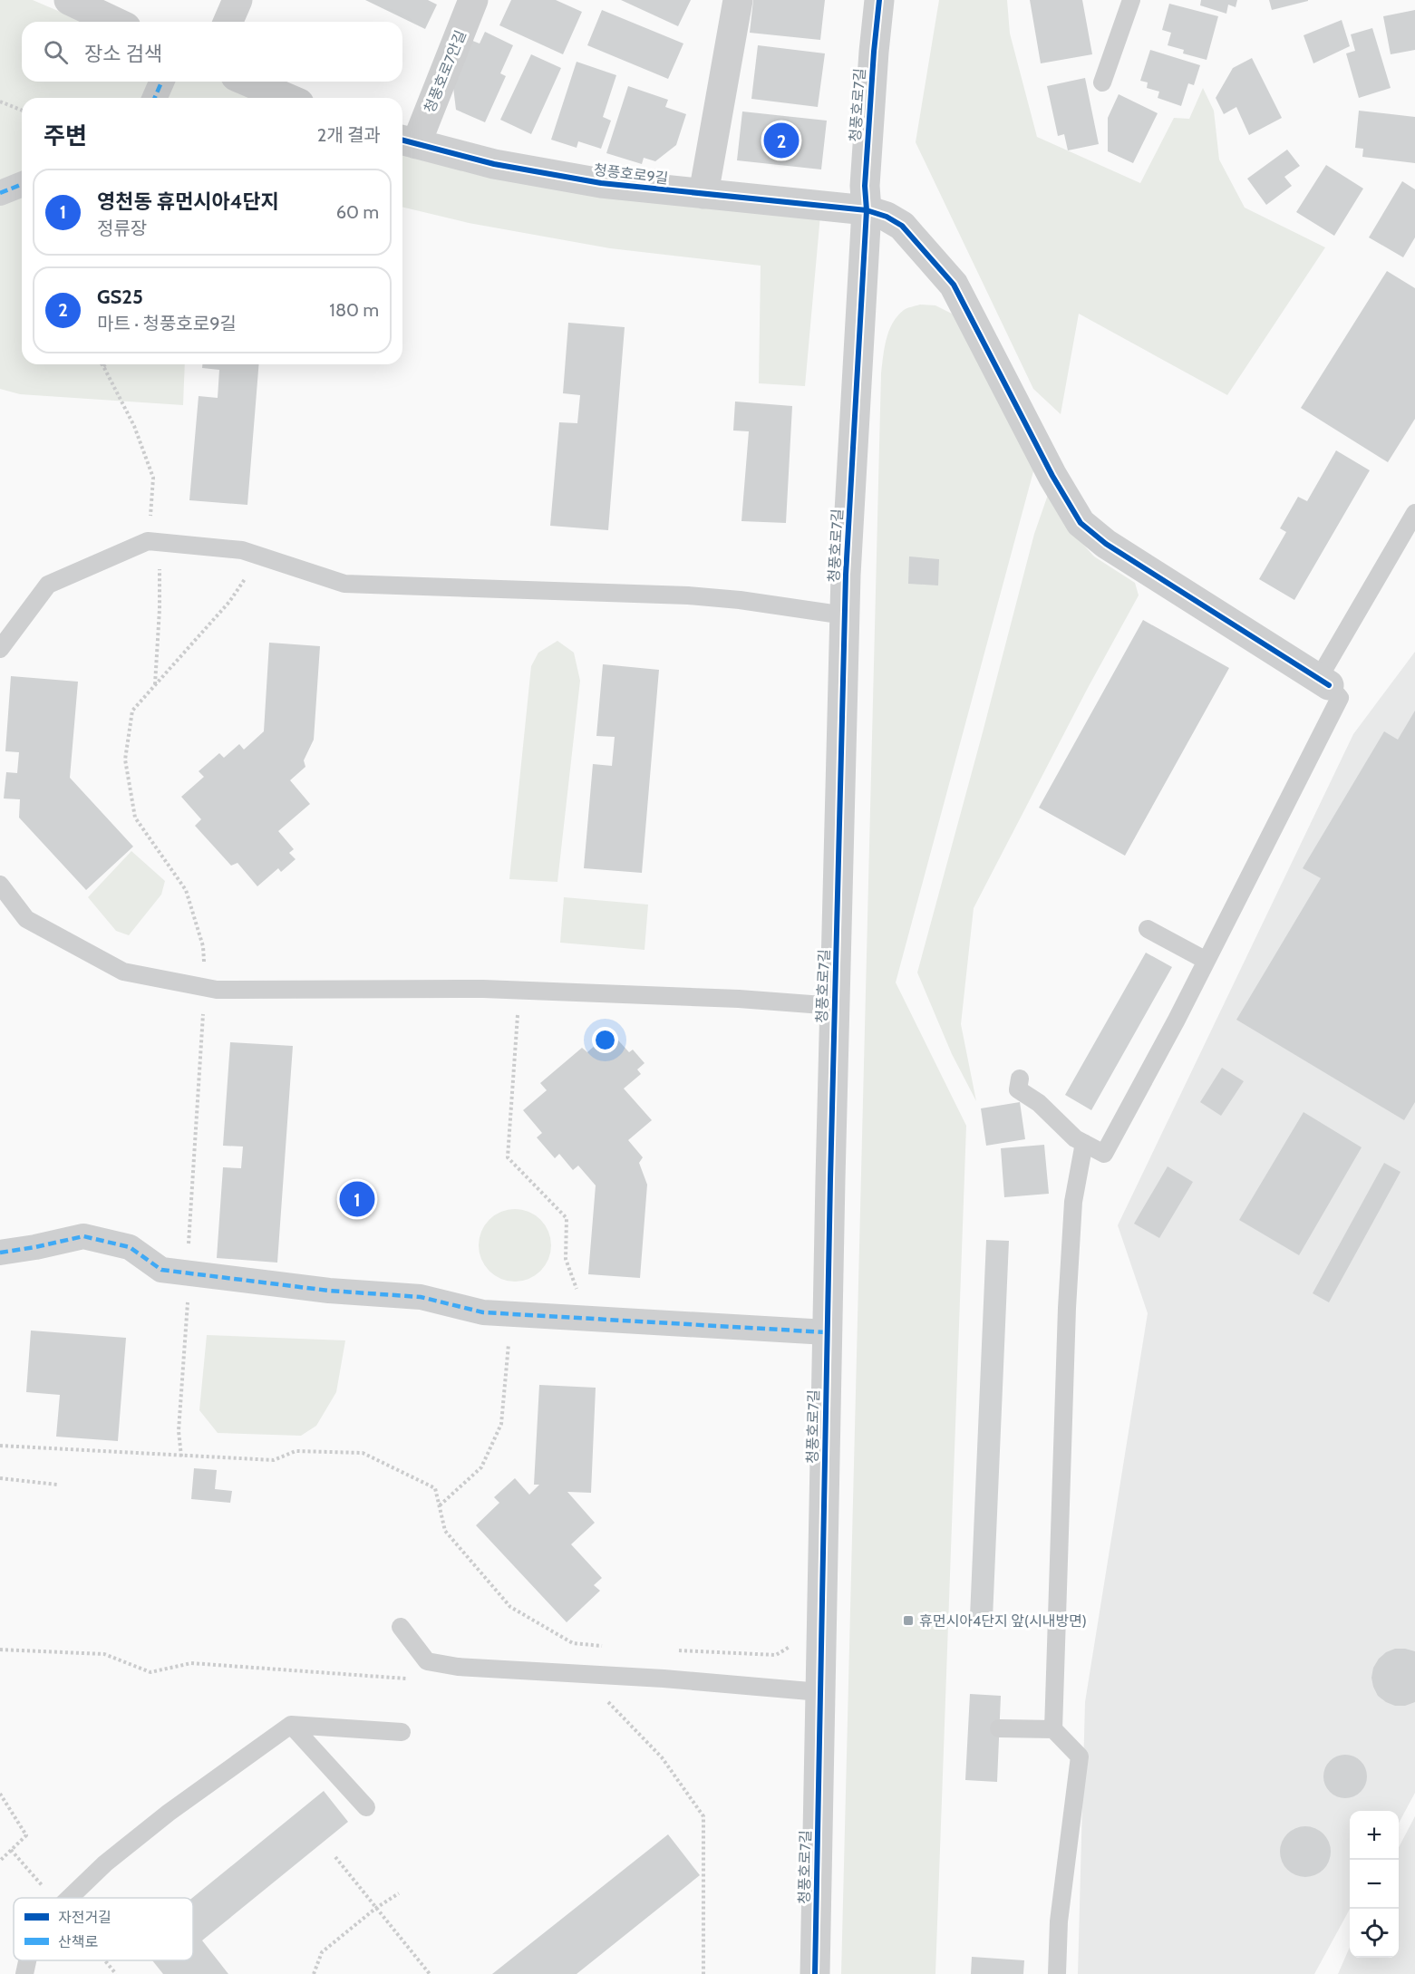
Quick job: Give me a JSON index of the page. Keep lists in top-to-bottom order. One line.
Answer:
{"streets":{"street":["청풍호로7안길","청풍호로7길","청풍호로9길"]},"crossings":[["청풍호로7안길","청풍호로9길"],["청풍호로7길","청풍호로9길"]],"places":{"transit":["휴먼시아4단지 앞(시내방면)"]},"legend":["자전거길","산책로"],"page":{"search":"장소 검색","heading":["주변","2개 결과"],"pins":["2","1"],"list":[{"mark":"1","name":"영천동 휴먼시아4단지","note":"정류장","value":"60 m"},{"mark":"2","name":"GS25","note":"마트 · 청풍호로9길","value":"180 m"}],"map_buttons":["+","−"]}}
